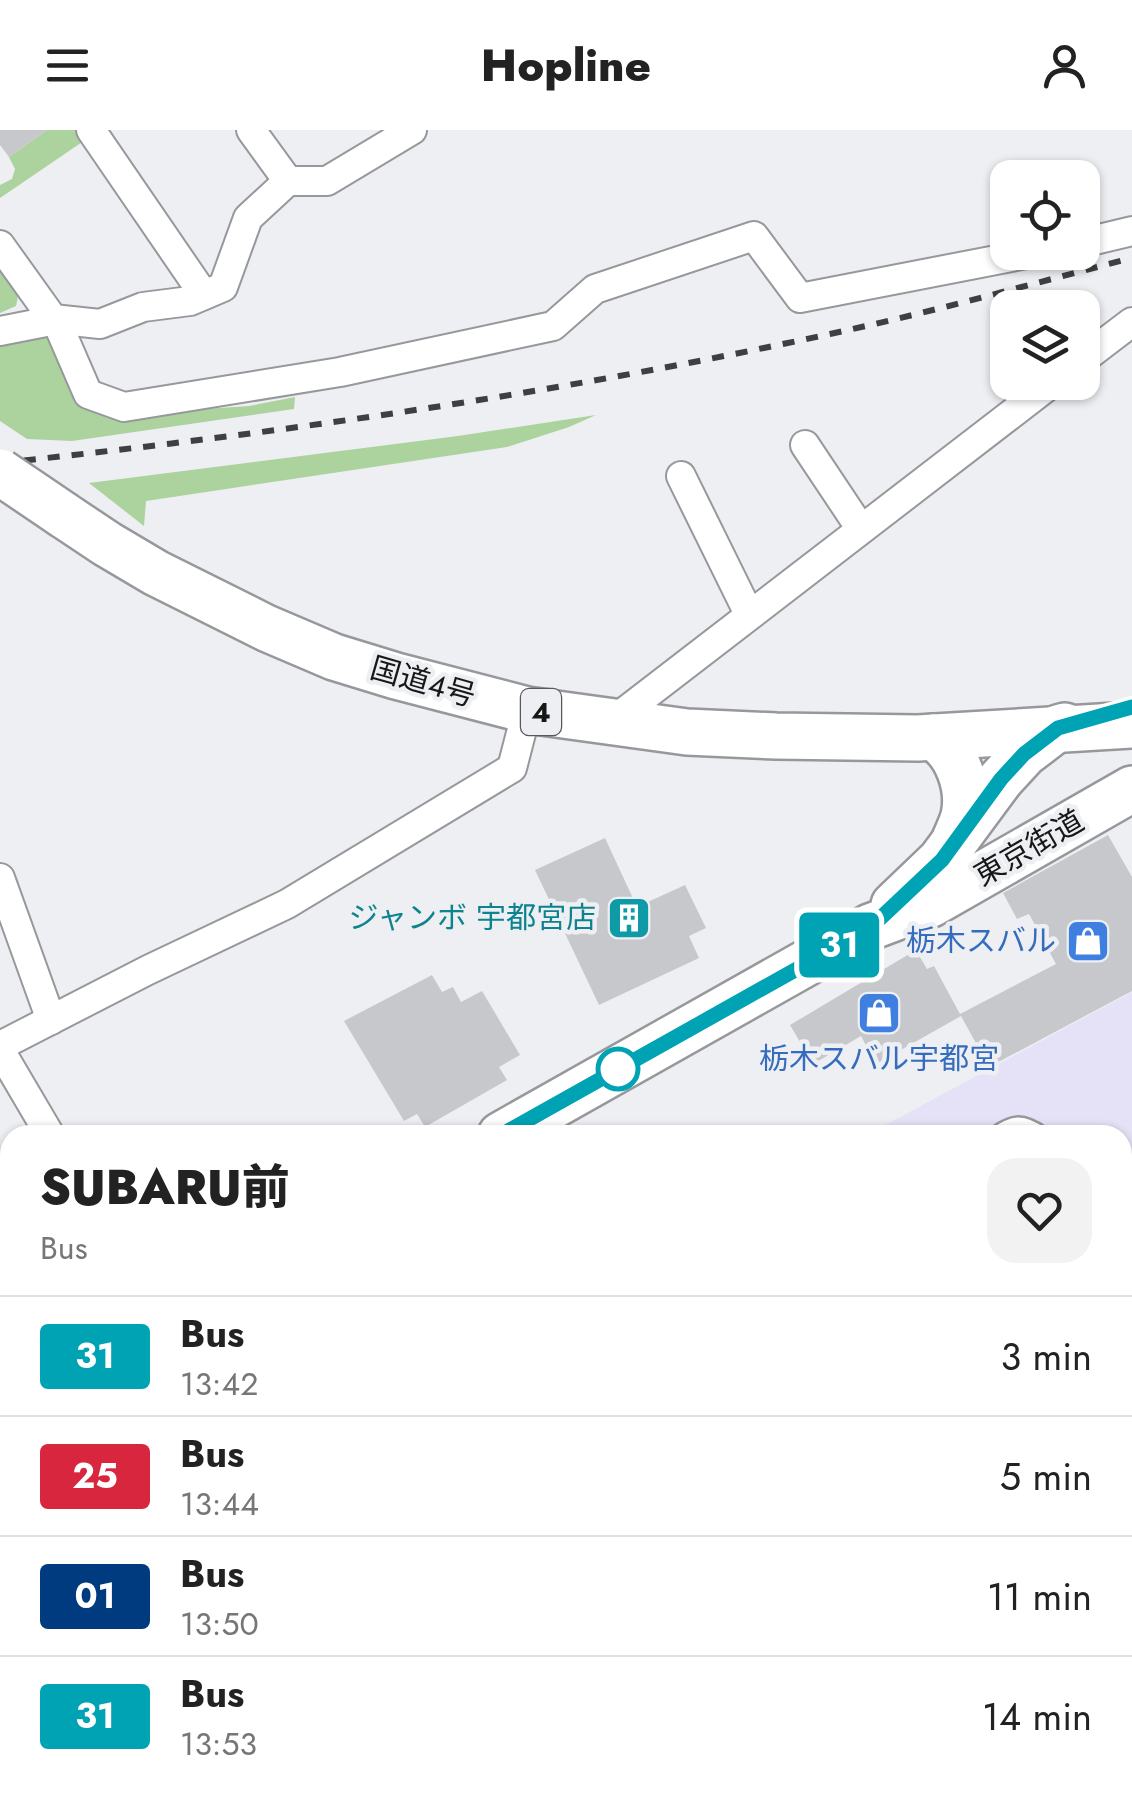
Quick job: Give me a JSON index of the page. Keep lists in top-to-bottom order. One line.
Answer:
{"streets":{"highway":["国道4号","4","東京街道"]},"crossings":[["国道4号","東京街道"]],"places":{"building":["ジャンボ 宇都宮店"],"shop":["栃木スバル","栃木スバル宇都宮"]},"lines":["bus line 31"],"page":{"header":"Hopline","on_map":"31","heading":["SUBARU前","Bus"],"list":[{"mark":"31","name":"Bus","note":"13:42","value":"3 min"},{"mark":"25","name":"Bus","note":"13:44","value":"5 min"},{"mark":"01","name":"Bus","note":"13:50","value":"11 min"},{"mark":"31","name":"Bus","note":"13:53","value":"14 min"}]}}
